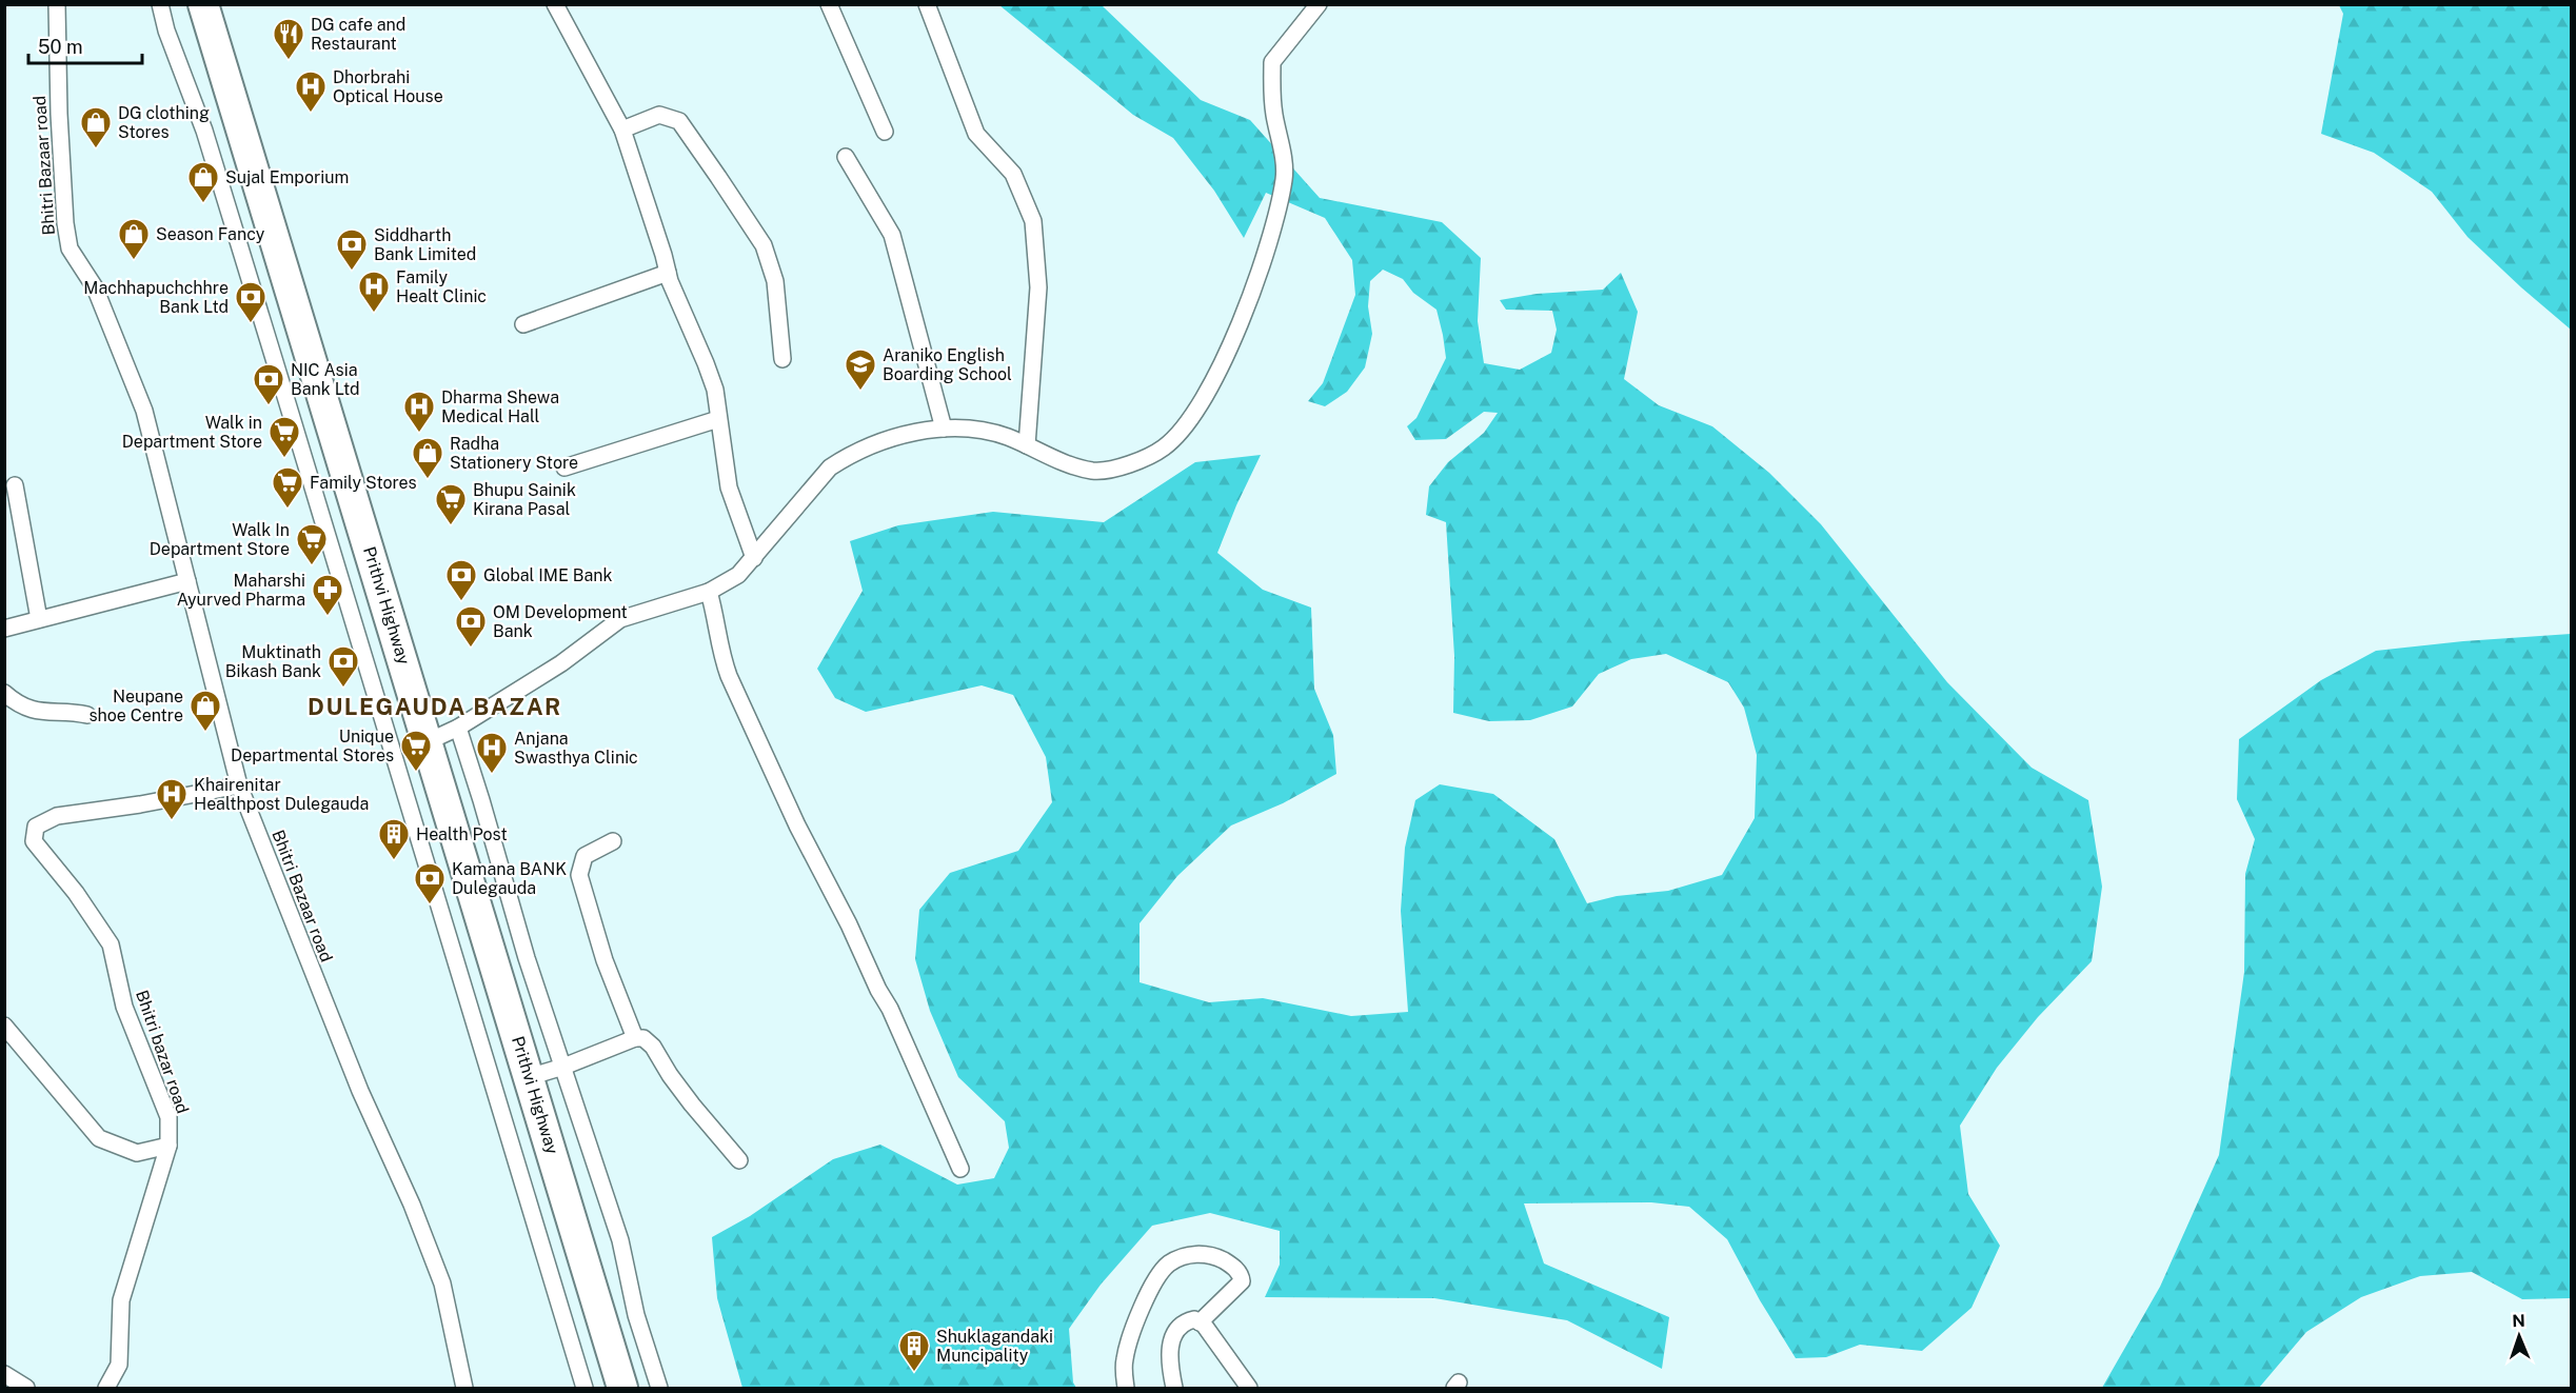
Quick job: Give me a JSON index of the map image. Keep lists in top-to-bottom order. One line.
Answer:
{"streets":{"highway":["Prithvi Highway"],"street":["Bhitri Bazaar road","Bhitri bazar road"]},"crossings":[["Bhitri Bazaar road","Bhitri bazar road"]],"districts":["DULEGAUDA BAZAR"],"places":{"restaurant":["DG cafe and Restaurant"],"hospital":["Dhorbrahi Optical House","Family Healt Clinic","Dharma Shewa Medical Hall","Anjana Swasthya Clinic","Khairenitar Healthpost Dulegauda"],"shop":["DG clothing Stores","Sujal Emporium","Season Fancy","Radha Stationery Store","Neupane shoe Centre"],"bank":["Siddharth Bank Limited","Machhapuchchhre Bank Ltd","NIC Asia Bank Ltd","Global IME Bank","OM Development Bank","Muktinath Bikash Bank","Kamana BANK Dulegauda"],"school or university":["Araniko English Boarding School"],"supermarket":["Walk in Department Store","Family Stores","Bhupu Sainik Kirana Pasal","Walk In Department Store","Unique Departmental Stores"],"pharmacy":["Maharshi Ayurved Pharma"],"building":["Health Post","Shuklagandaki Muncipality"]},"scale_bar":"50 m","north":"top"}
